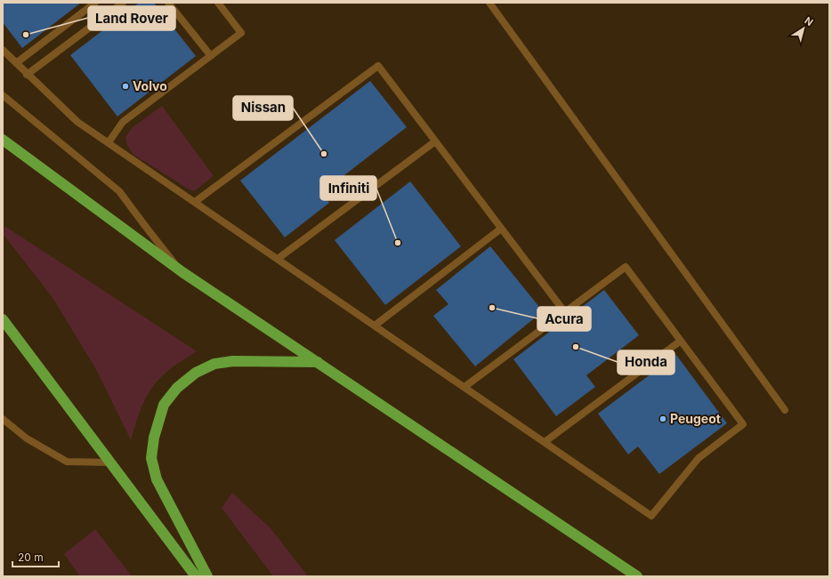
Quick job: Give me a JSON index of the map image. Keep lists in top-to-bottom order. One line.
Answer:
{"places":["Land Rover","Volvo","Nissan","Infiniti","Acura","Honda","Peugeot"],"scale_bar":"20 m","north":"top right"}
